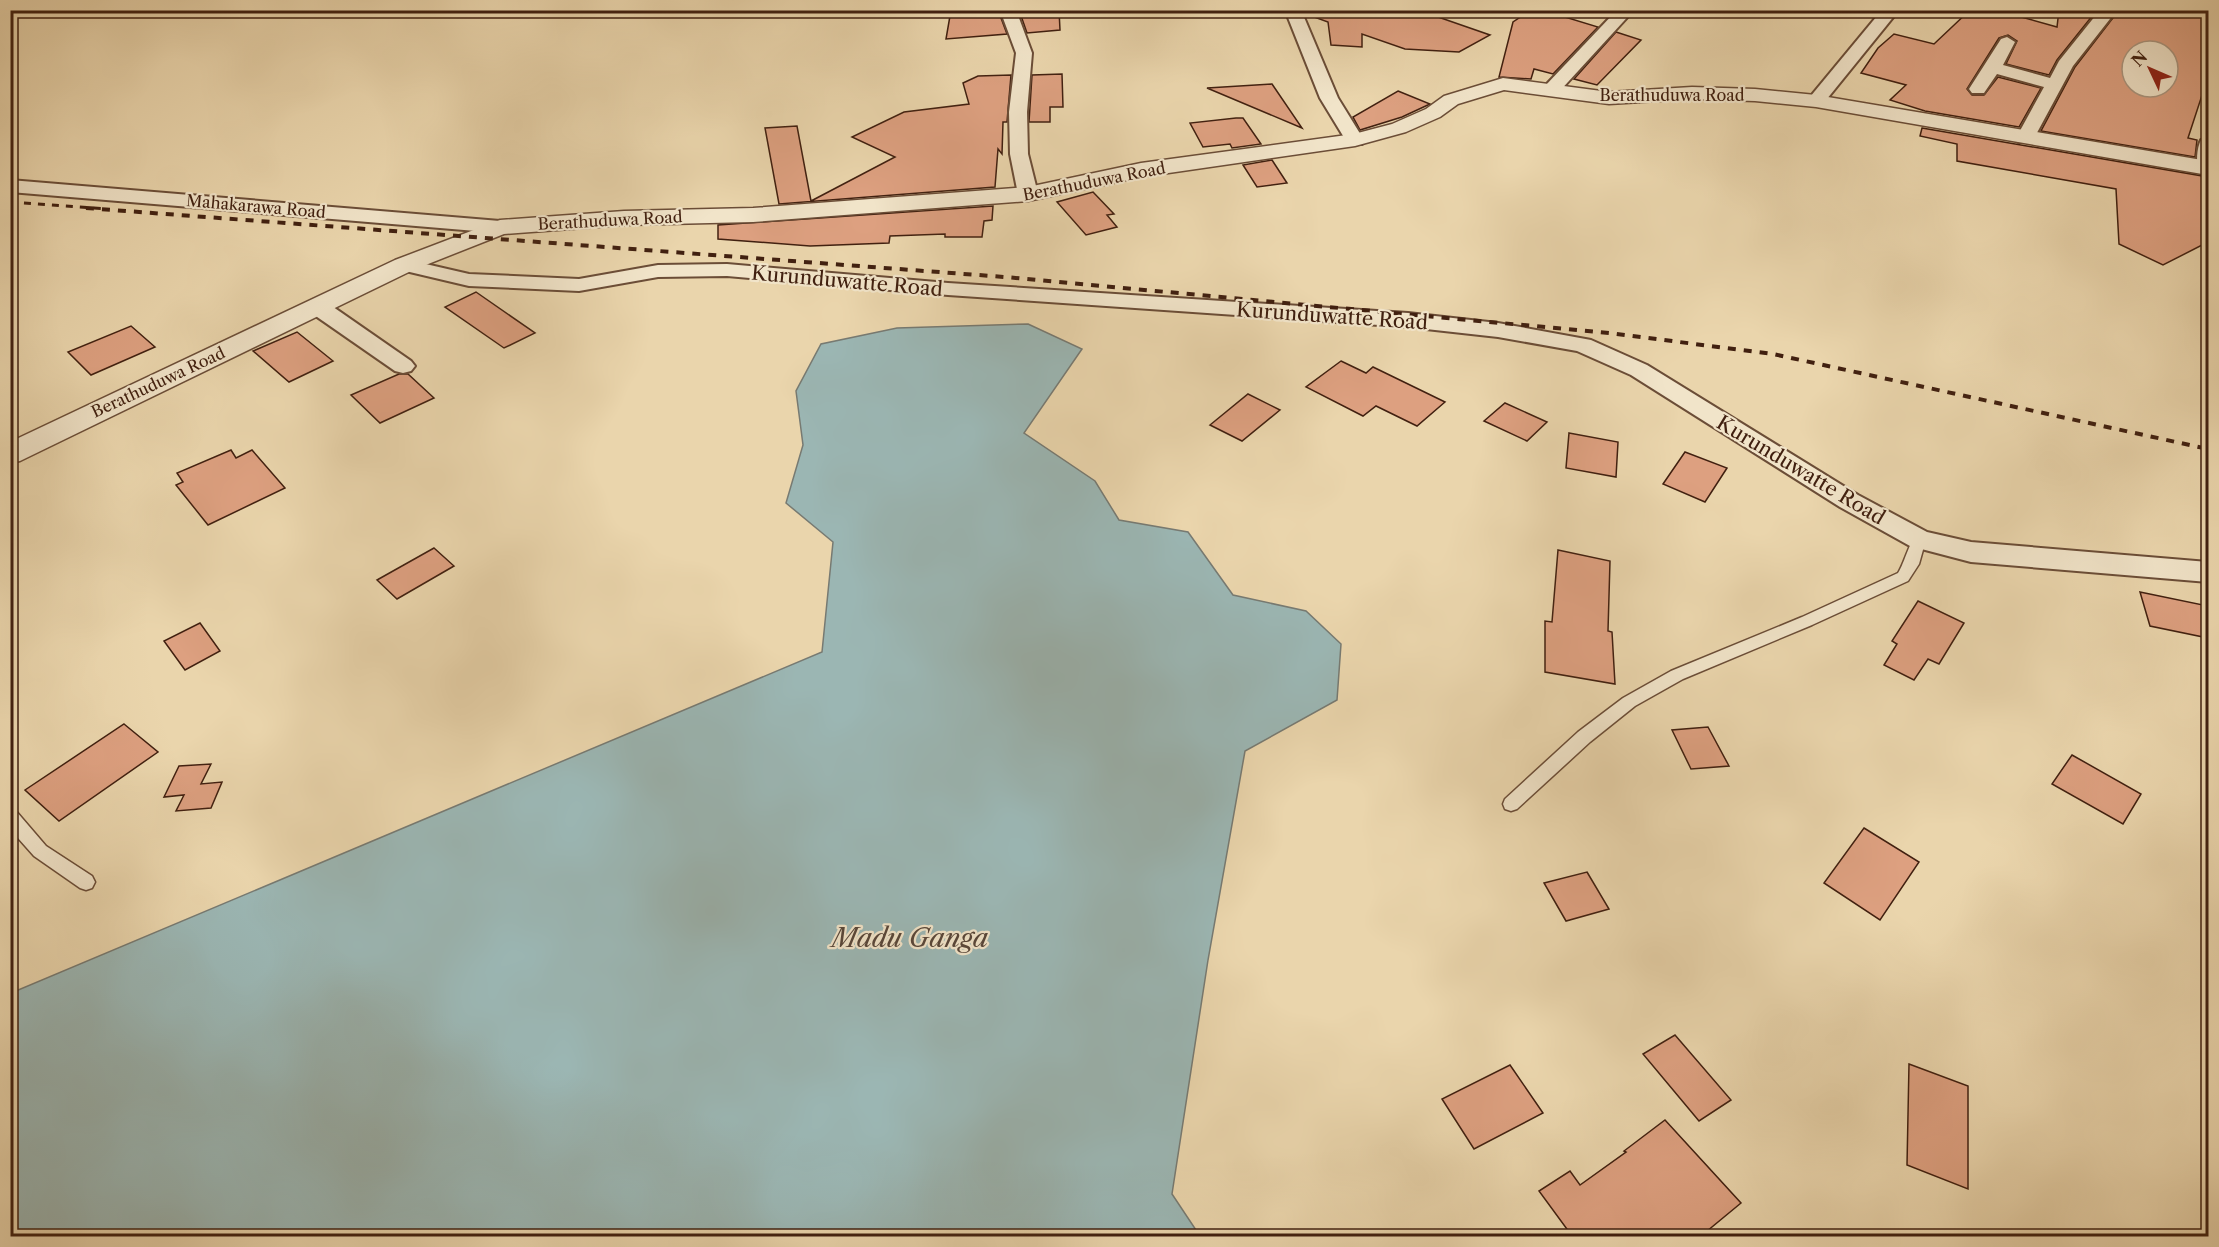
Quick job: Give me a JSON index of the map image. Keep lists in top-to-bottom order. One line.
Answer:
{"streets":{"street":["Berathuduwa Road","Mahakarawa Road","Kurunduwatte Road"]},"crossings":[["Berathuduwa Road","Mahakarawa Road"],["Berathuduwa Road","Kurunduwatte Road"]],"water":["Madu Ganga"],"north":"top left"}
